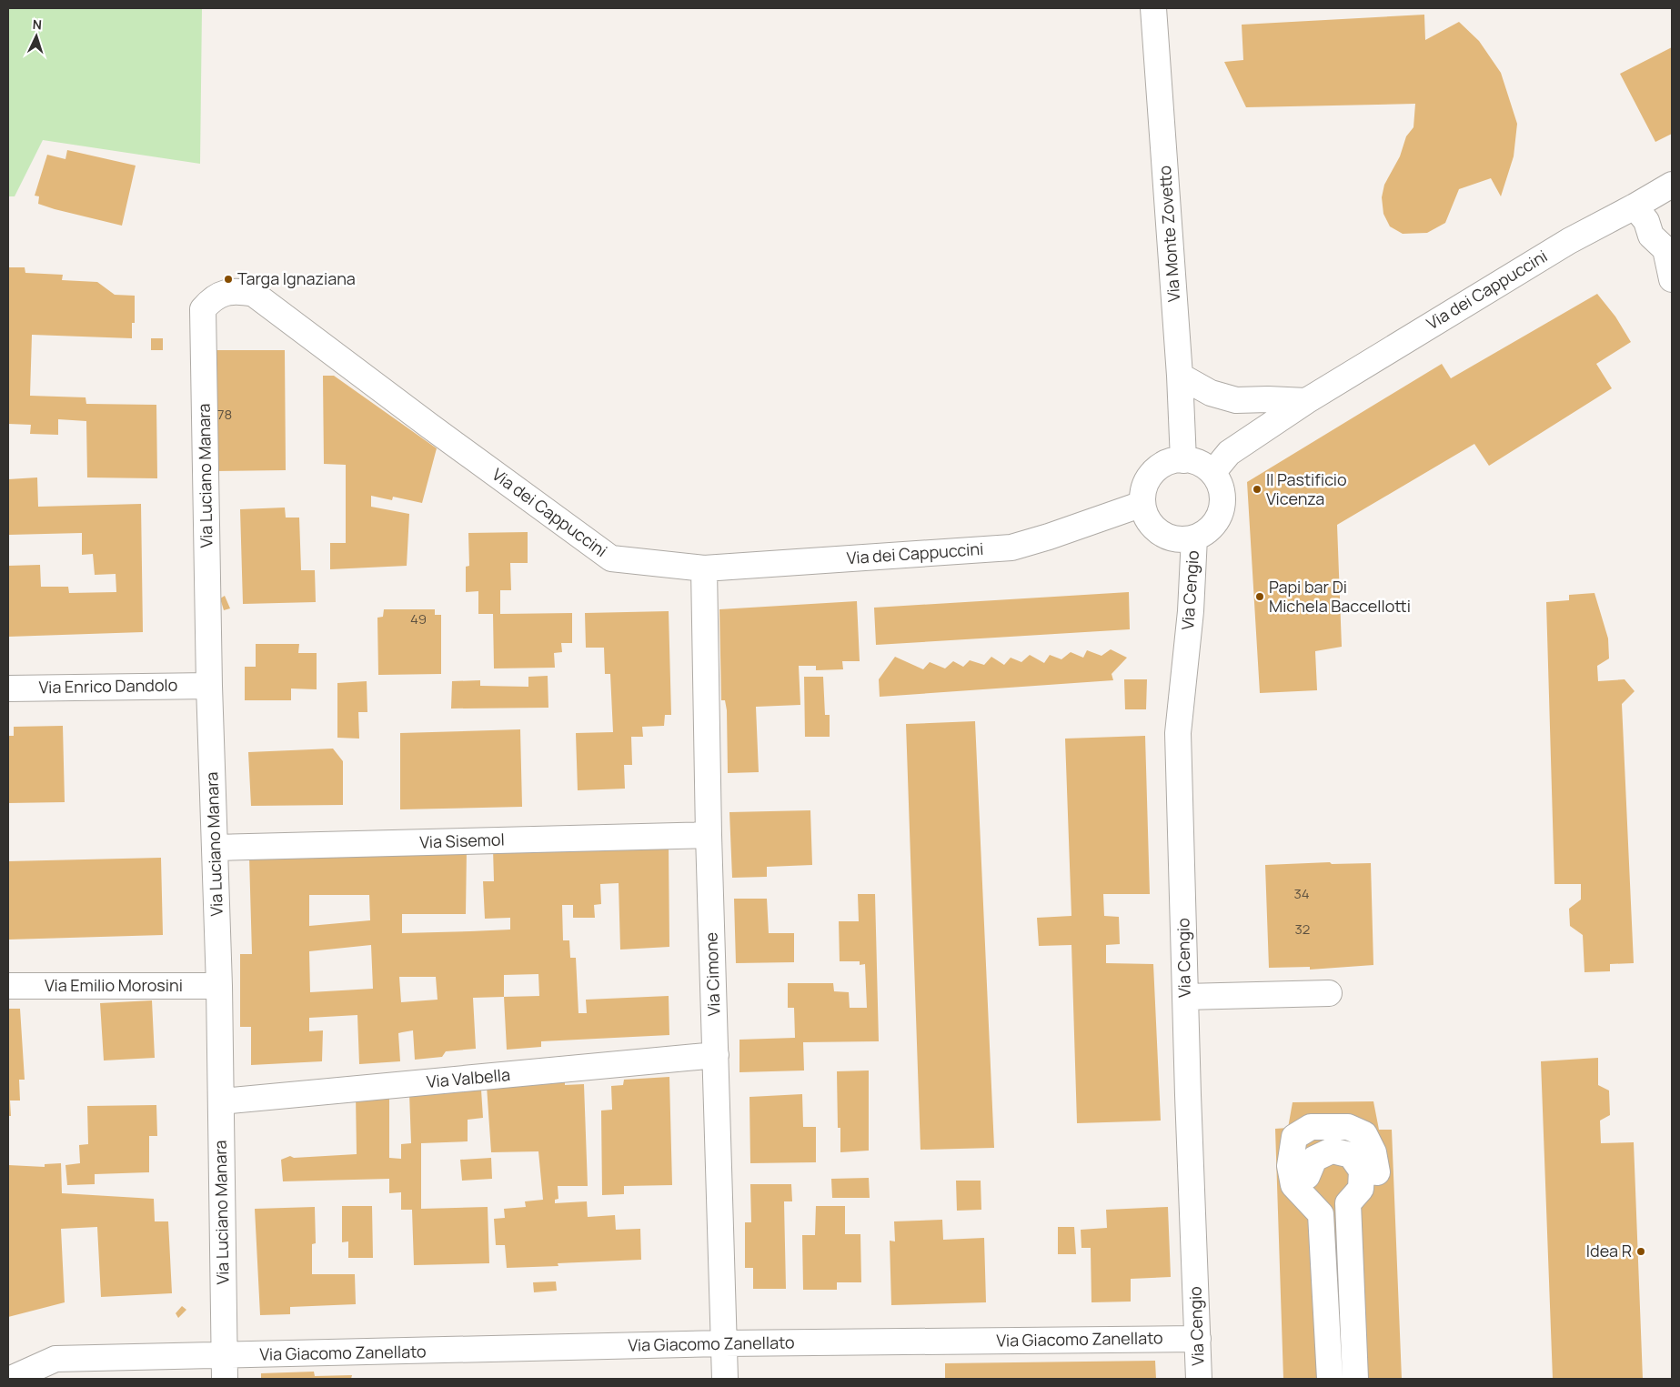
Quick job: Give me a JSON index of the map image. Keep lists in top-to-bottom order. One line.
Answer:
{"streets":{"street":["Via Monte Zovetto","Via dei Cappuccini","Via Luciano Manara","Via Cengio","Via Enrico Dandolo","Via Sisemol","Via Cimone","Via Emilio Morosini","Via Valbella","Via Giacomo Zanellato"]},"crossings":[["Via Monte Zovetto","Via dei Cappuccini"],["Via Monte Zovetto","Via Cengio"],["Via dei Cappuccini","Via Luciano Manara"],["Via dei Cappuccini","Via Cengio"],["Via dei Cappuccini","Via Cimone"],["Via Luciano Manara","Via Enrico Dandolo"],["Via Luciano Manara","Via Sisemol"],["Via Luciano Manara","Via Emilio Morosini"],["Via Luciano Manara","Via Valbella"],["Via Luciano Manara","Via Giacomo Zanellato"],["Via Cengio","Via Giacomo Zanellato"],["Via Sisemol","Via Cimone"],["Via Cimone","Via Valbella"],["Via Cimone","Via Giacomo Zanellato"]],"places":["Targa Ignaziana","Il Pastificio Vicenza","Papi bar Di Michela Baccellotti","Idea R"],"house_numbers":["78","49","34","32"],"north":"top"}
